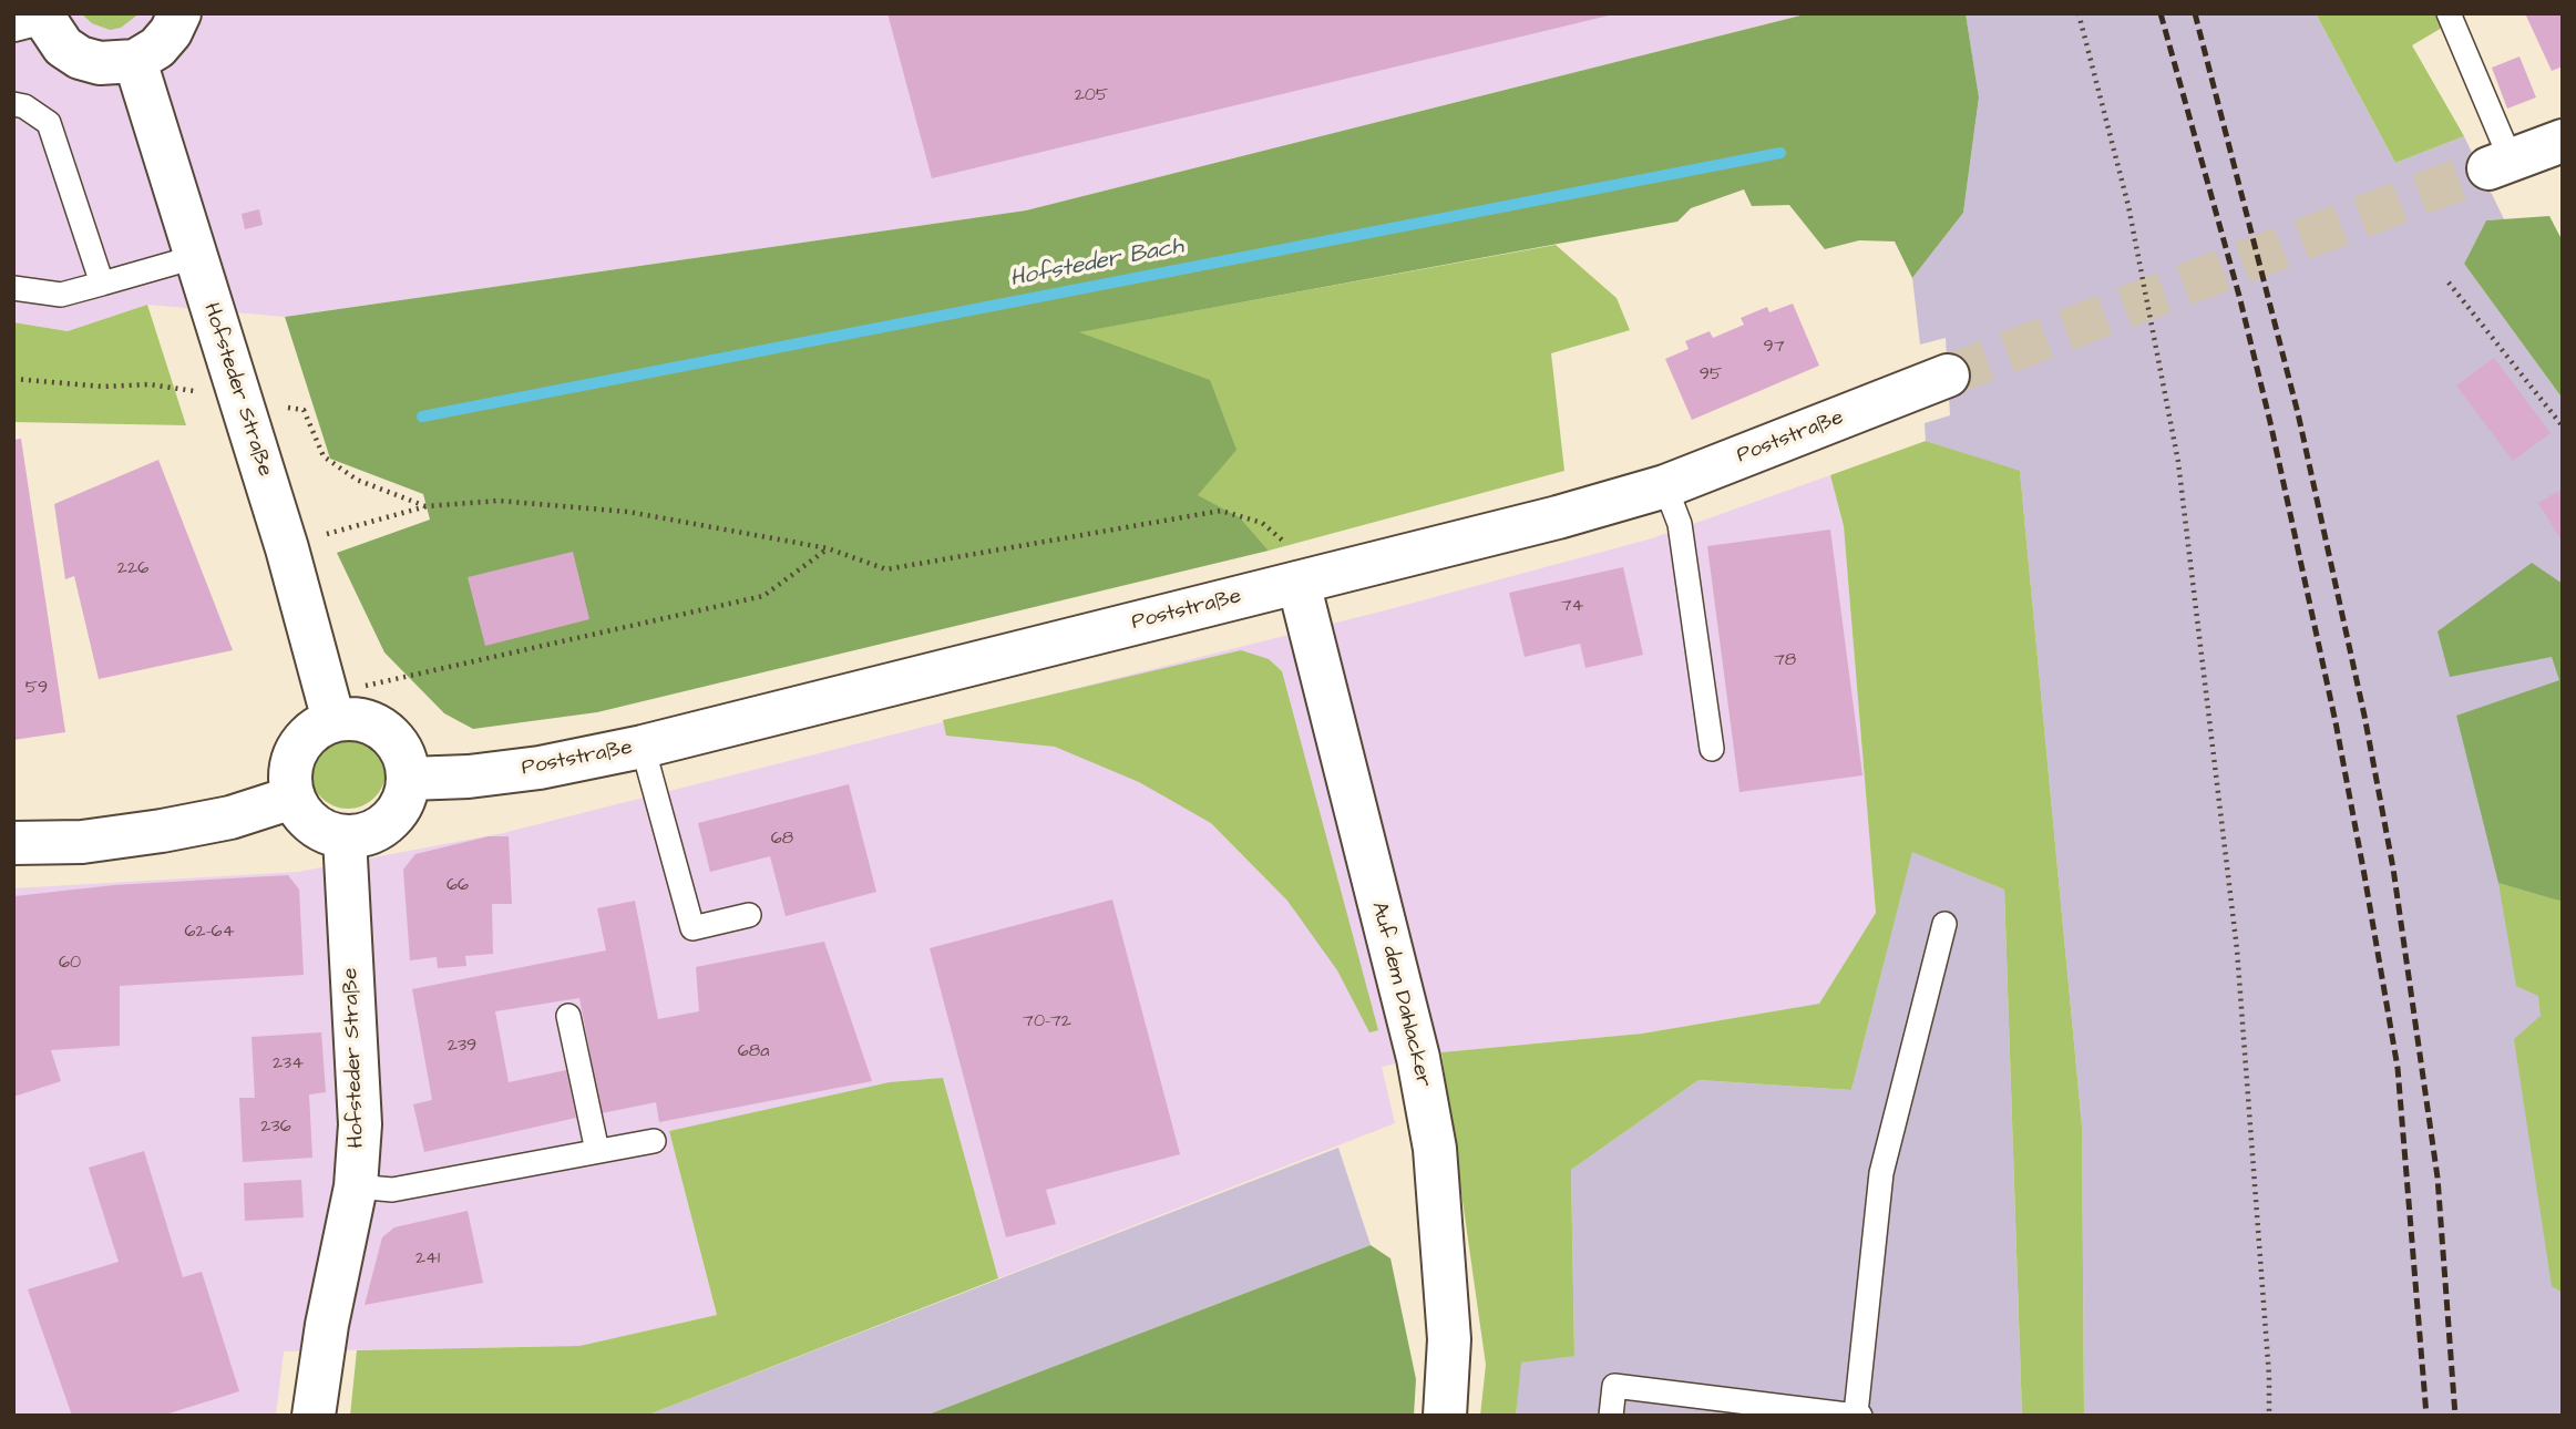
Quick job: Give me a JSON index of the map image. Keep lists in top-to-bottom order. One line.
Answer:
{"streets":{"street":["Hofsteder Straße","Poststraße","Auf dem Dahlacker"]},"crossings":[["Hofsteder Straße","Poststraße"],["Poststraße","Auf dem Dahlacker"]],"water":["Hofsteder Bach"],"house_numbers":["205","97","95","226","74","78","59","68","66","62-64","60","70-72","239","68a","234","236","241"]}
